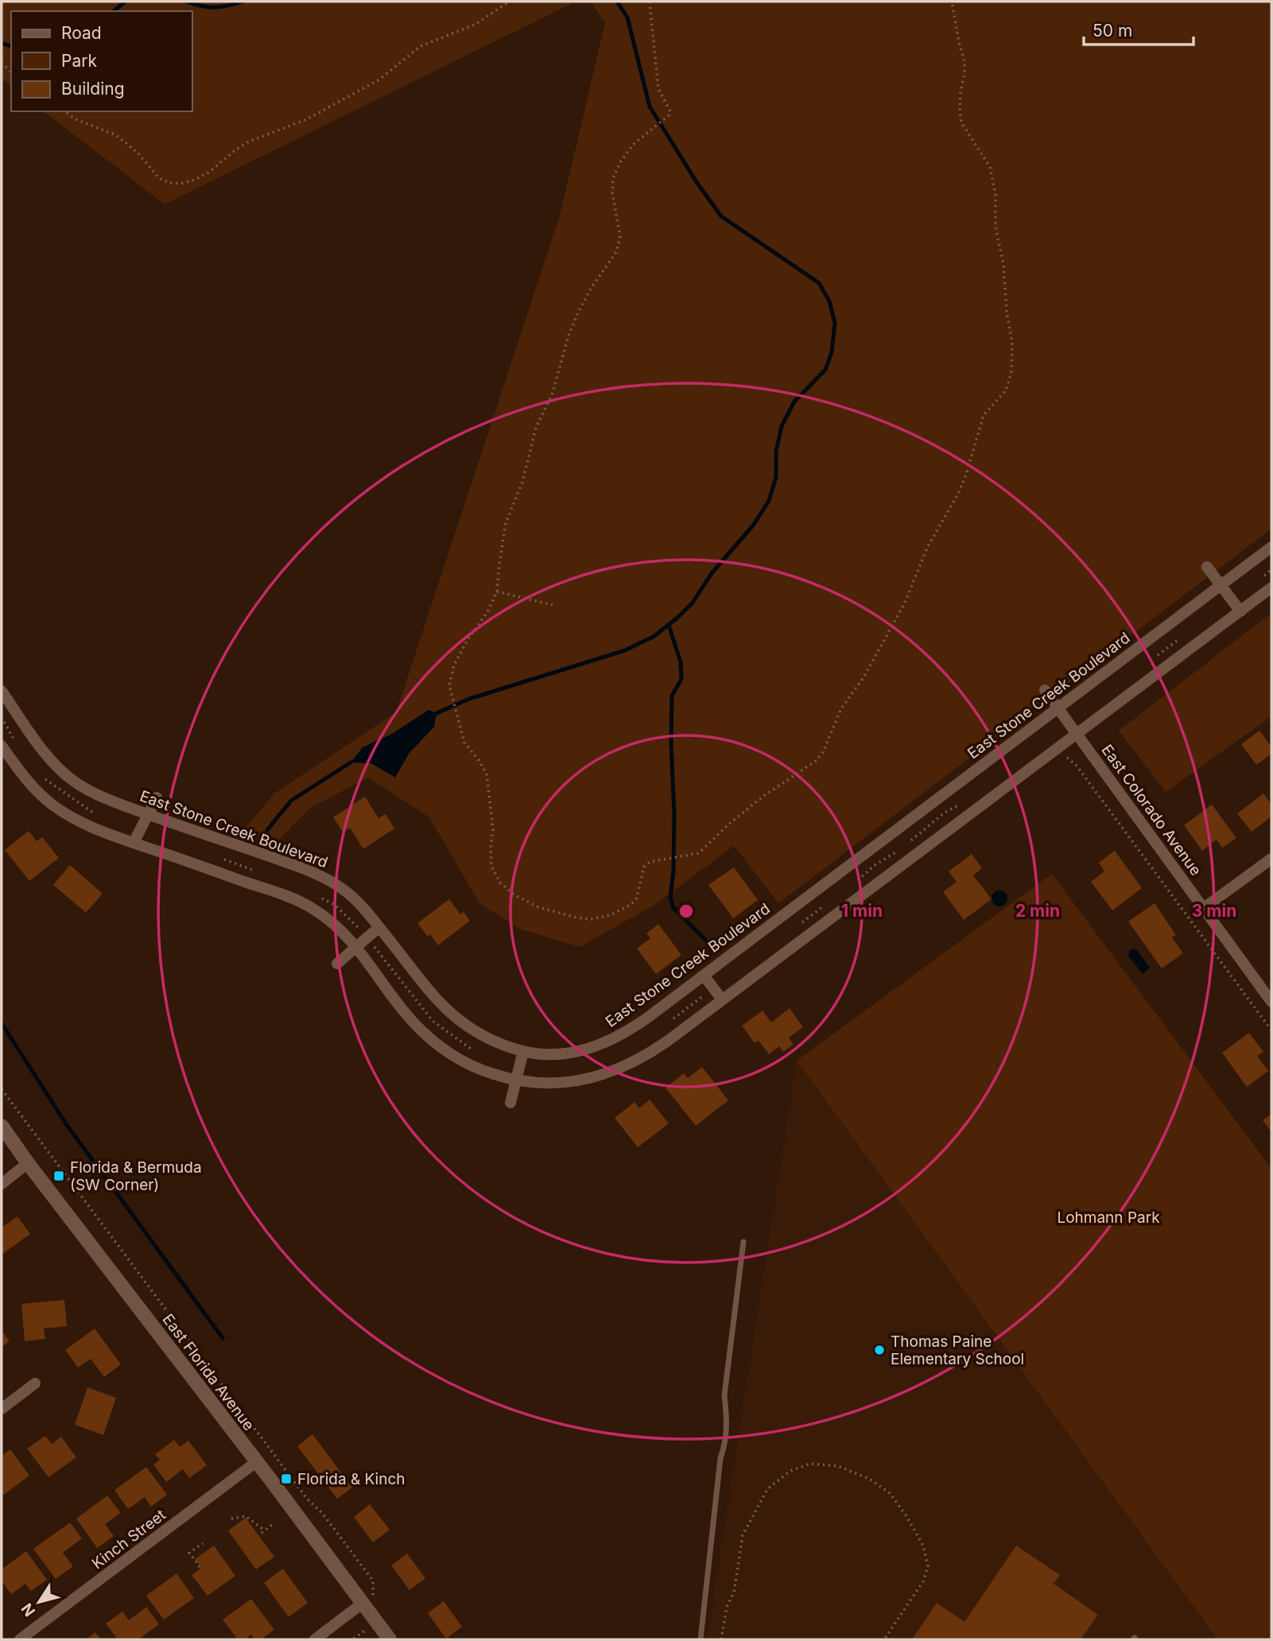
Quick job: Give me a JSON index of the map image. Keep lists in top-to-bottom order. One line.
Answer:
{"streets":{"street":["East Stone Creek Boulevard","East Colorado Avenue","East Florida Avenue","Kinch Street"]},"crossings":[["East Stone Creek Boulevard","East Colorado Avenue"],["East Florida Avenue","Kinch Street"]],"parks":["Lohmann Park"],"places":{"transit":["Florida & Bermuda (SW Corner)","Florida & Kinch"],"other":["Thomas Paine Elementary School"]},"legend":["Road","Park","Building"],"scale_bar":"50 m","north":"bottom left","rings":["1 min","2 min","3 min"]}
